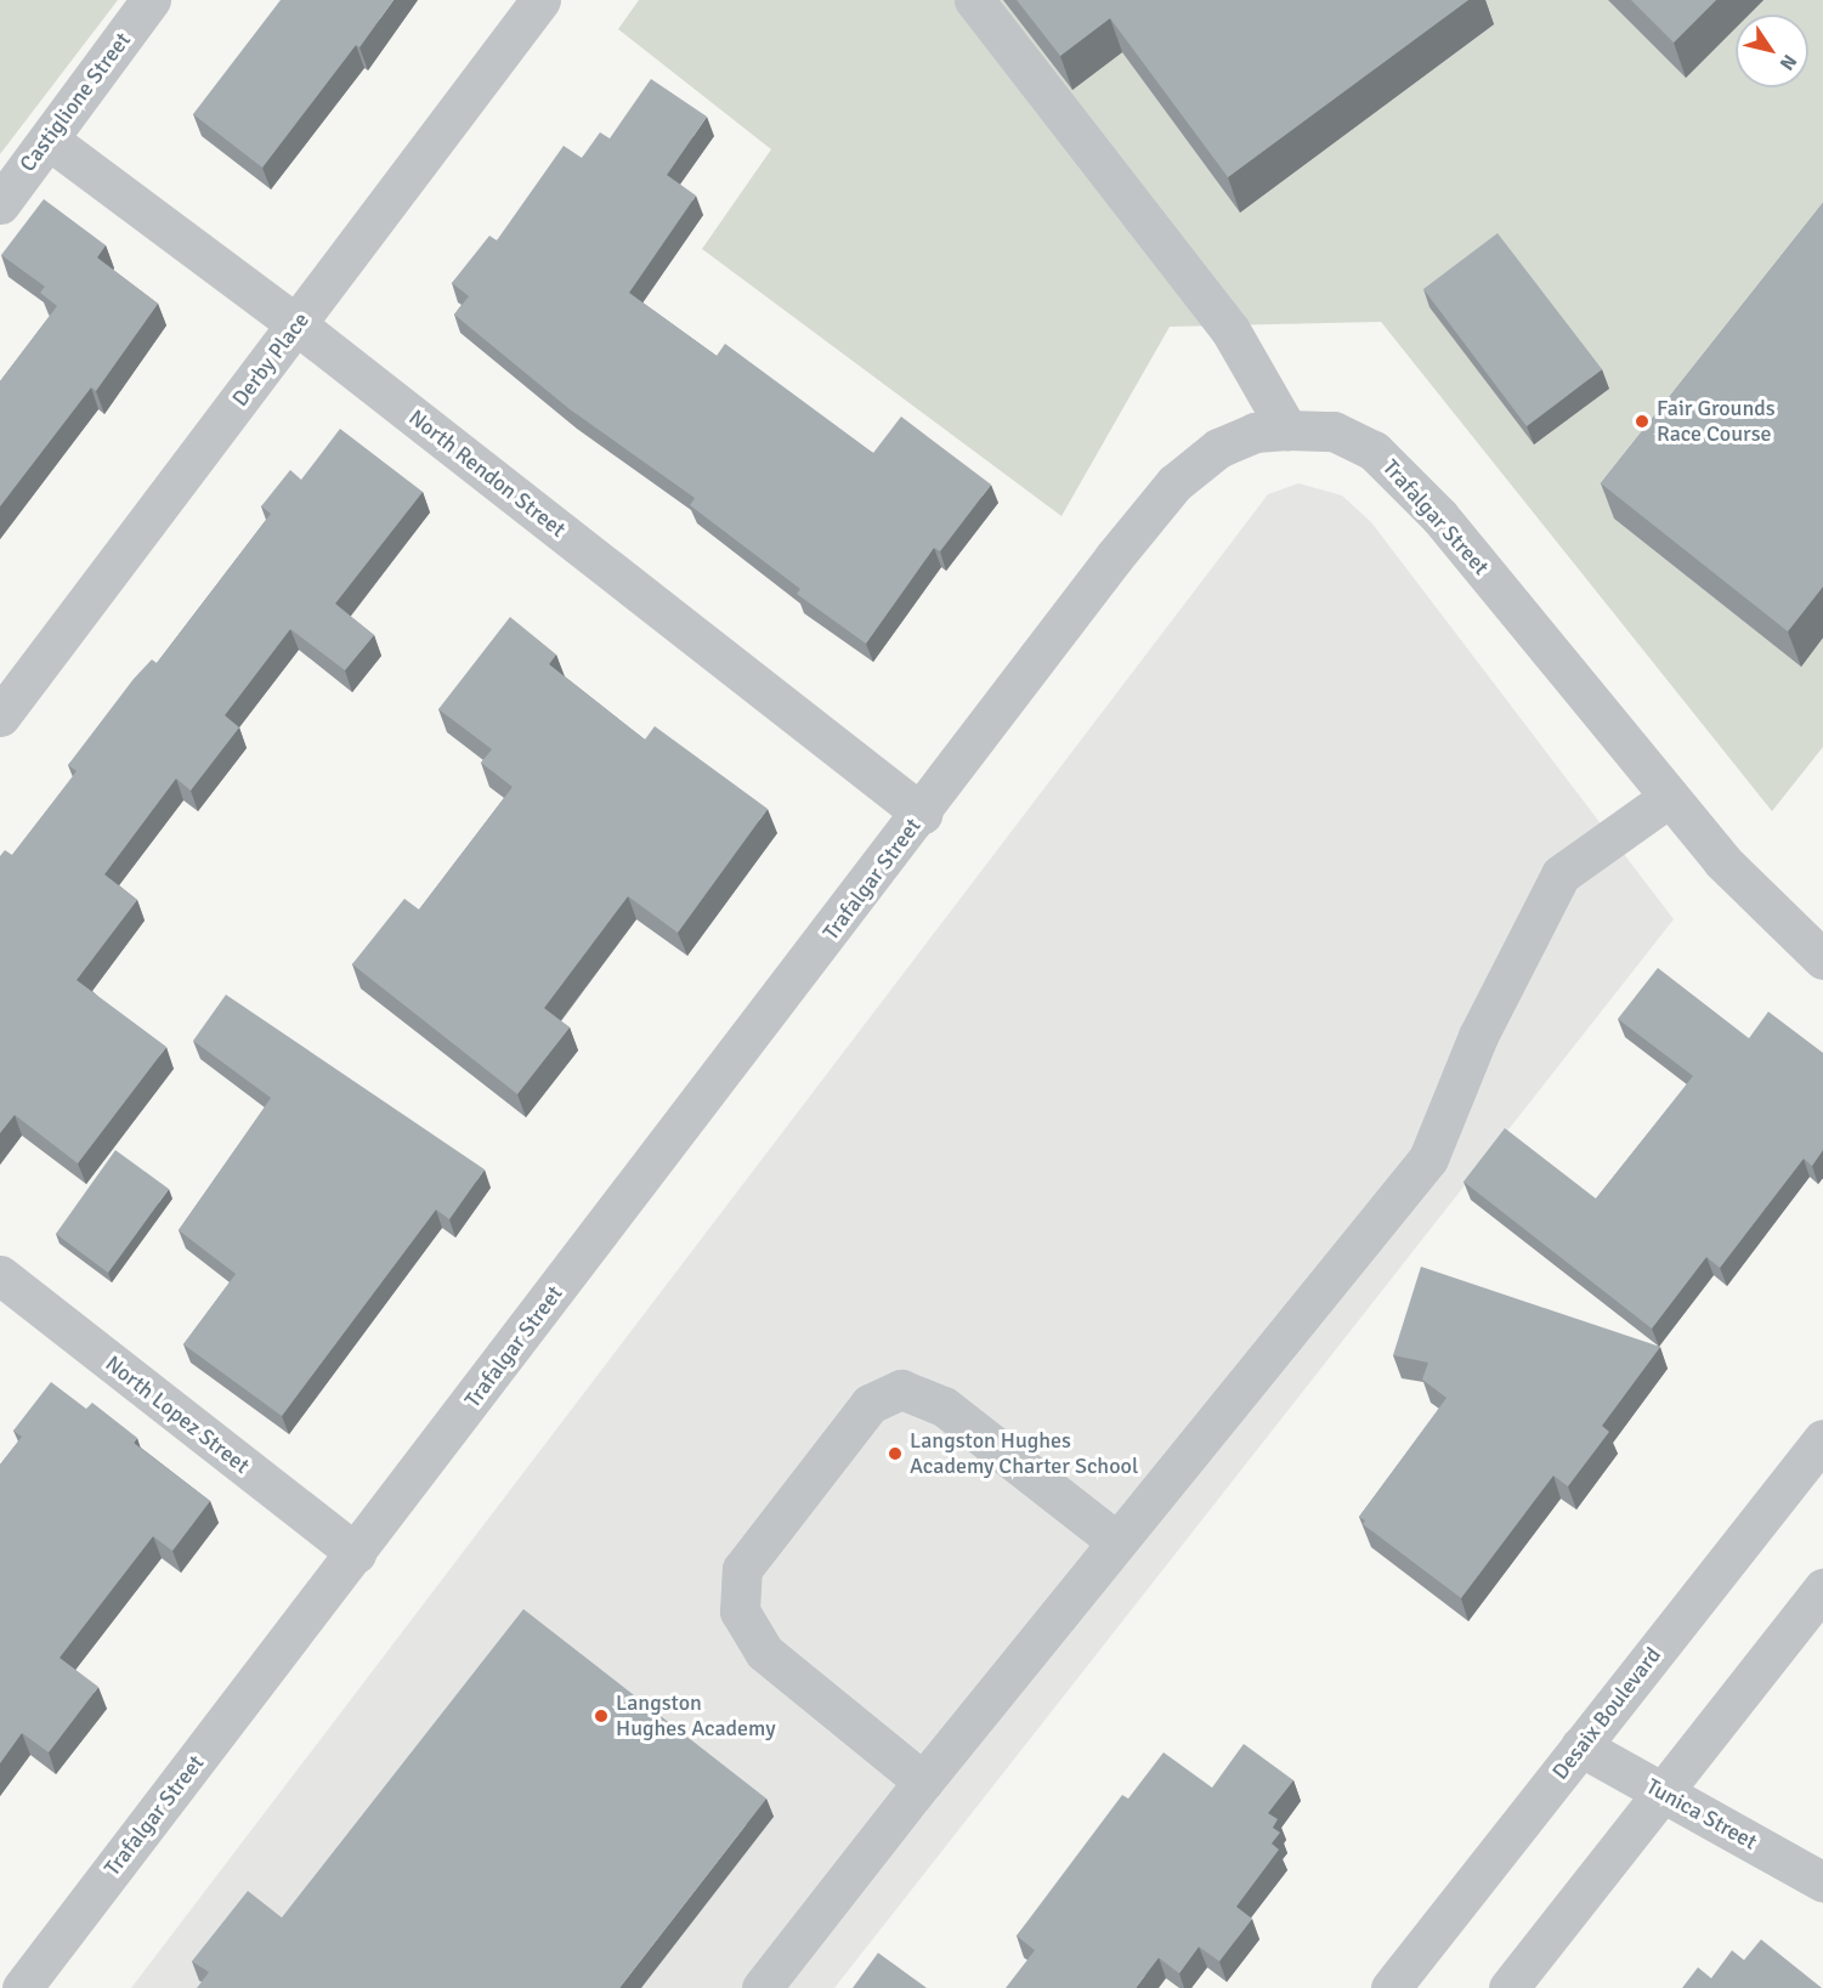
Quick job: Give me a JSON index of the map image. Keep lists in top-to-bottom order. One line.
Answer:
{"streets":{"street":["Castiglione Street","Derby Place","North Rendon Street","Trafalgar Street","North Lopez Street","Desaix Boulevard","Tunica Street"]},"crossings":[["Castiglione Street","North Rendon Street"],["Derby Place","North Rendon Street"],["North Rendon Street","Trafalgar Street"],["Trafalgar Street","North Lopez Street"],["Desaix Boulevard","Tunica Street"]],"places":["Fair Grounds Race Course","Langston Hughes Academy Charter School","Langston Hughes Academy"],"north":"bottom right"}
